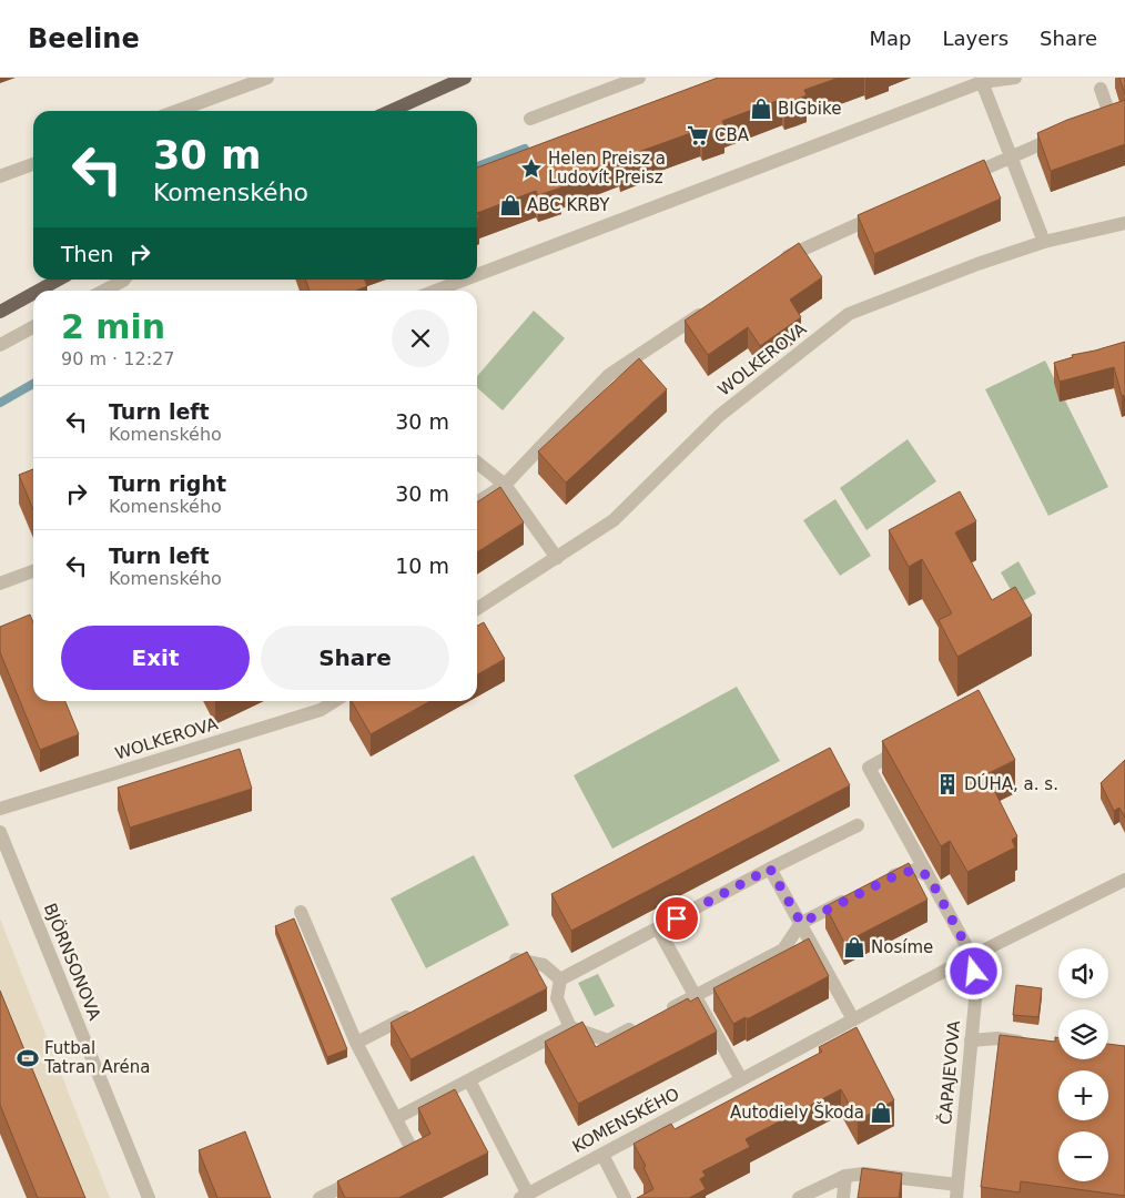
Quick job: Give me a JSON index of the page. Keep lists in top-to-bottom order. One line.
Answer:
{"streets":{"street":["WOLKEROVA","BJÖRNSONOVA","ČAPAJEVOVA","KOMENSKÉHO"]},"crossings":[["ČAPAJEVOVA","KOMENSKÉHO"]],"places":{"shop":["BIGbike","ABC KRBY","Nosíme","Autodiely Škoda"],"supermarket":["CBA"],"place":["Helen Preisz a Ludovít Preisz"],"building":["DÚHA, a. s."],"sports":["Futbal Tatran Aréna"]},"page":{"header":"Beeline","nav":["Map","Layers","Share"],"turn":["30 m","Komenského"],"then":"Then","heading":["2 min","90 m · 12:27"],"list":[{"name":"Turn left","note":"Komenského","value":"30 m"},{"name":"Turn right","note":"Komenského","value":"30 m"},{"name":"Turn left","note":"Komenského","value":"10 m"}],"buttons":["Exit","Share"],"map_buttons":["+","−"]}}
